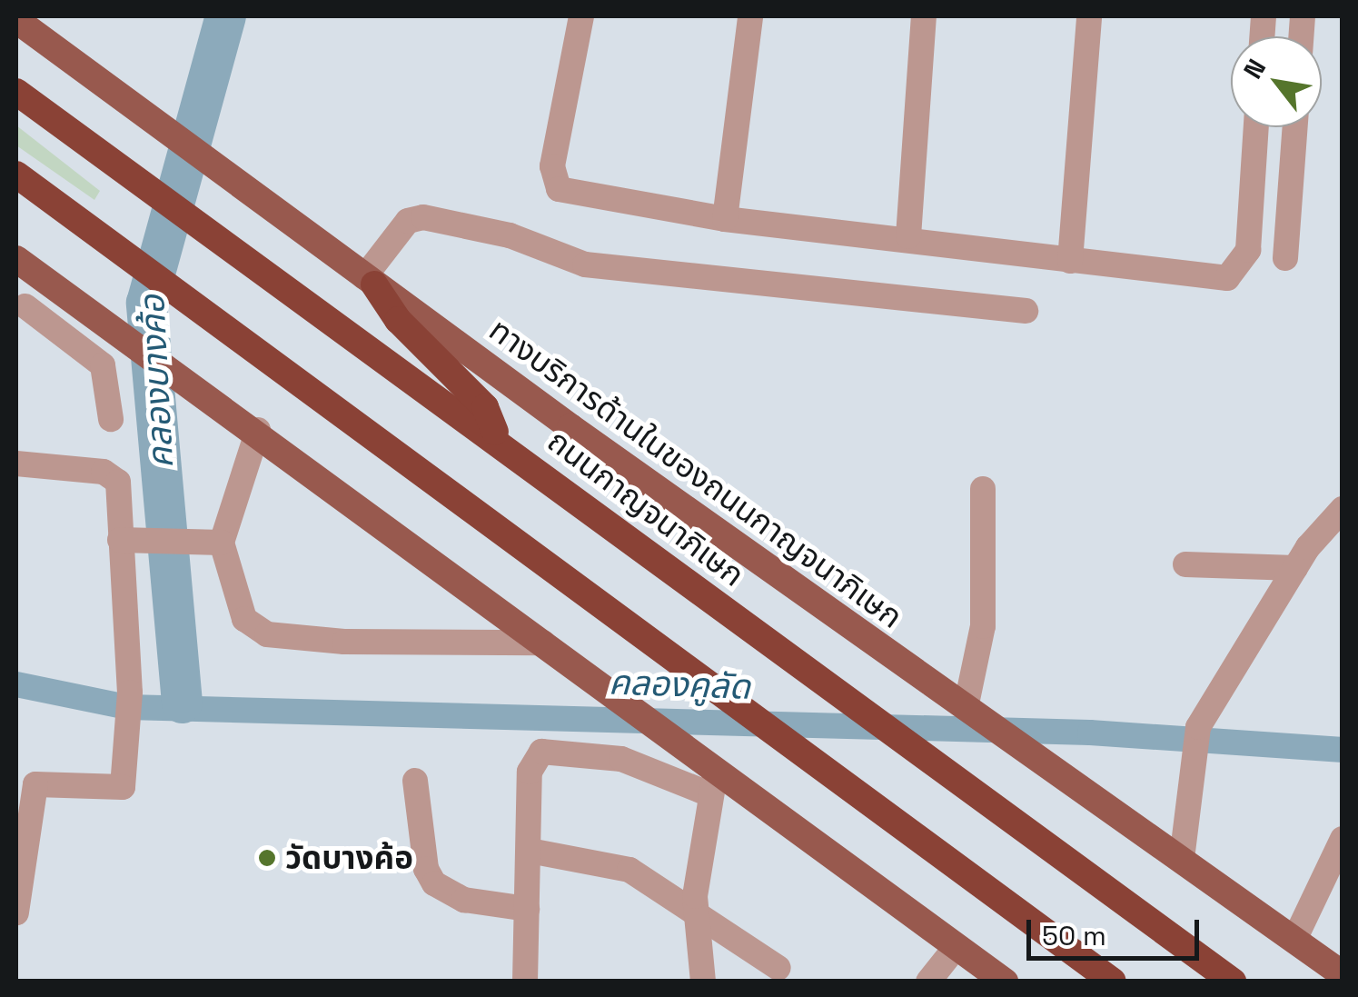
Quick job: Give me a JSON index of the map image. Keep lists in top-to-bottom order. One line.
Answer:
{"streets":{"highway":["ถนนกาญจนาภิเษก"],"main road":["ทางบริการด้านในของถนนกาญจนาภิเษก"]},"water":["คลองบางค้อ","คลองคูลัด"],"places":["วัดบางค้อ"],"scale_bar":"50 m","north":"top left"}
